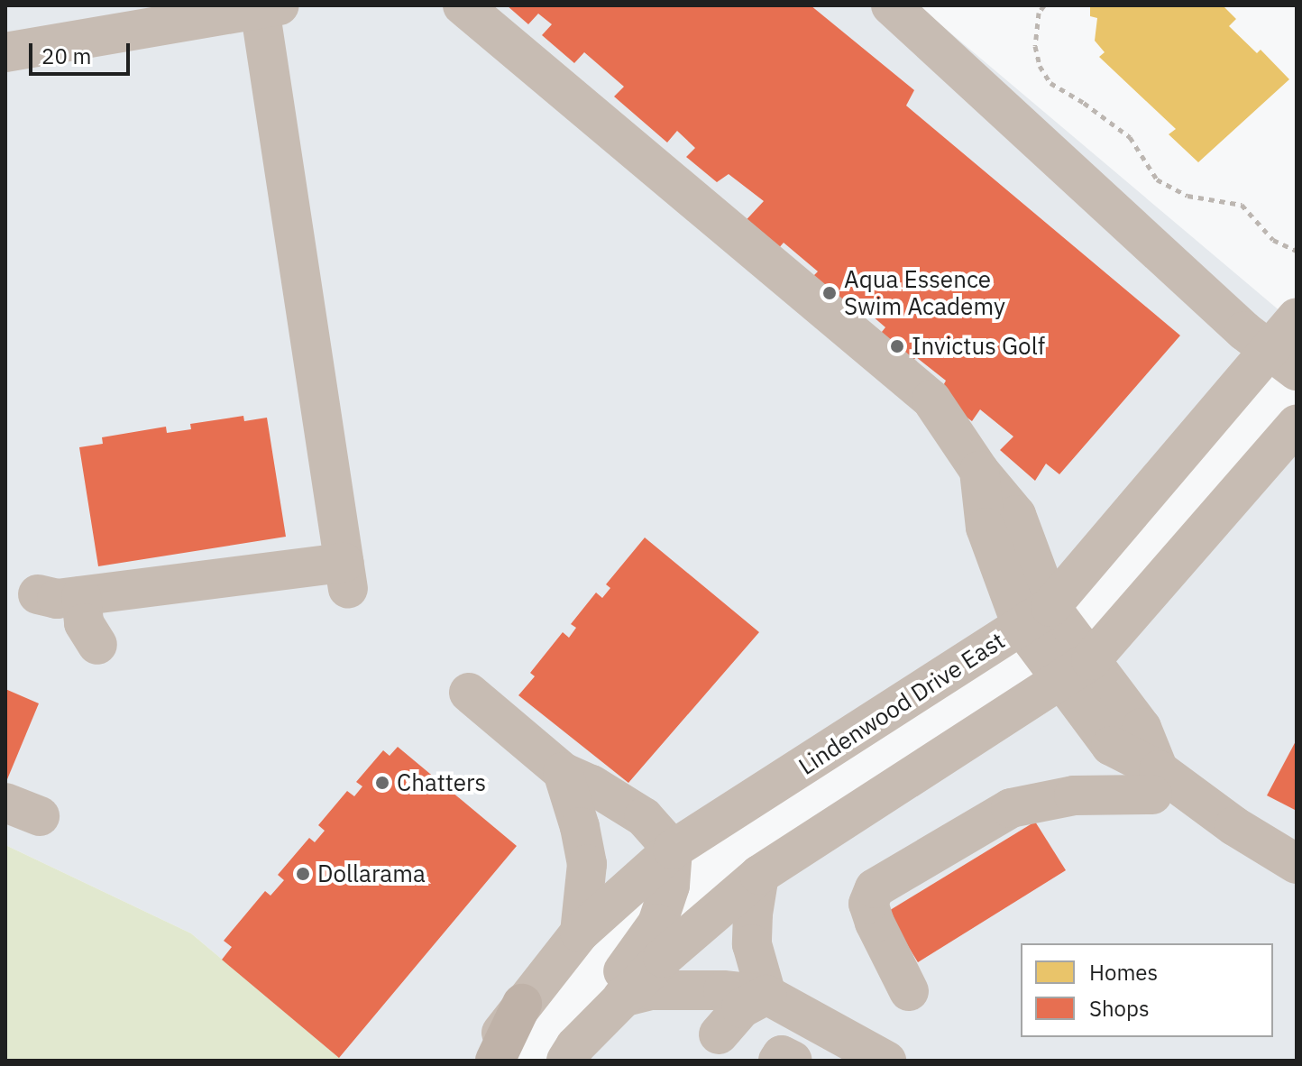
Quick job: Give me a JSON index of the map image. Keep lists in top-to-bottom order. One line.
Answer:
{"streets":{"street":["Lindenwood Drive East"]},"places":["Aqua Essence Swim Academy","Invictus Golf","Chatters","Dollarama"],"legend":["Homes","Shops"],"scale_bar":"20 m"}
